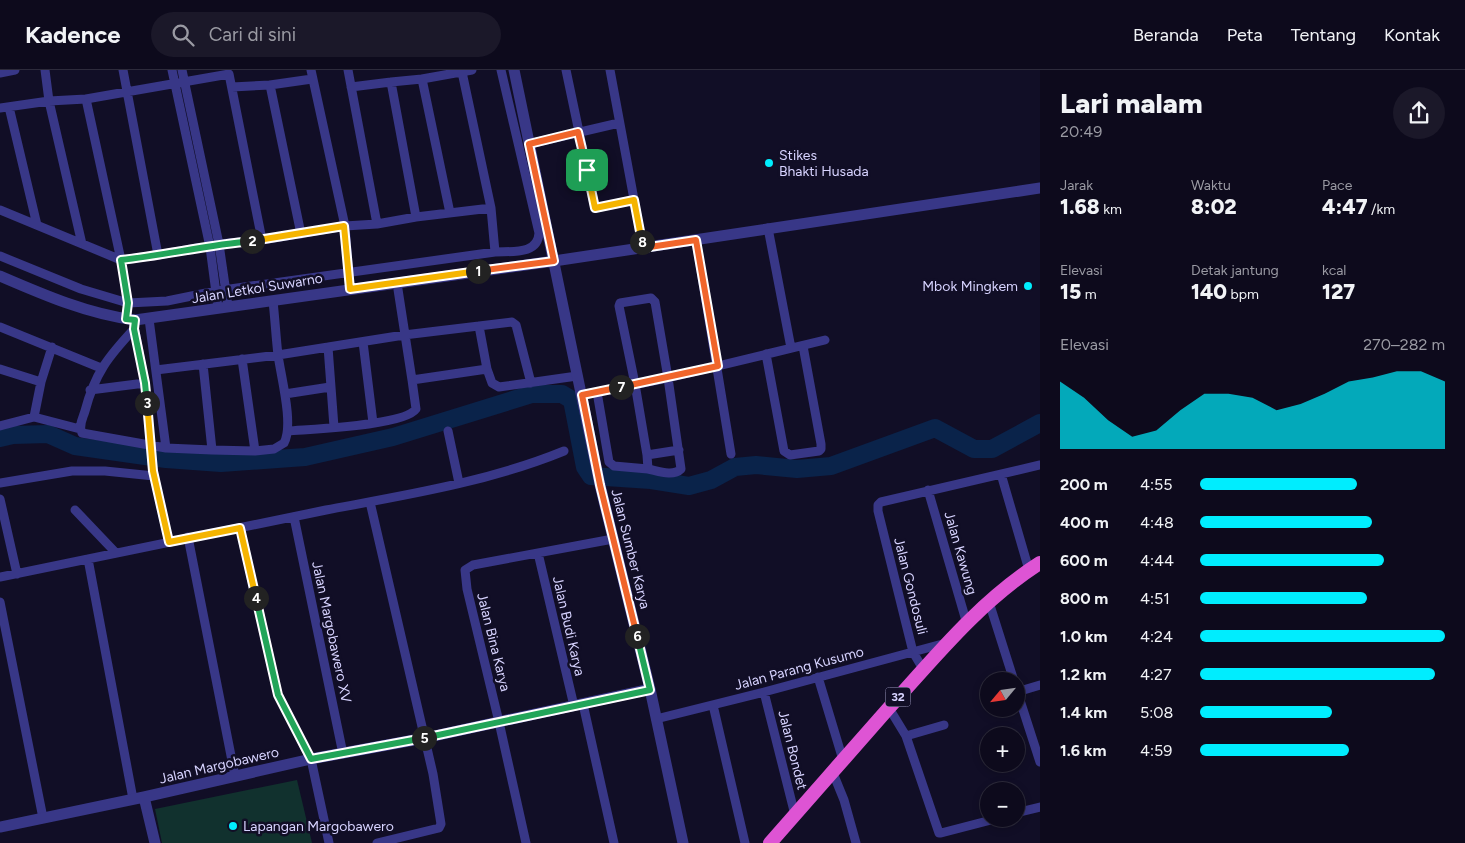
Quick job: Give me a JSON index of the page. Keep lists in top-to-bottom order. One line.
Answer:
{"streets":{"highway":["32"],"street":["Jalan Letkol Suwarno","Jalan Sumber Karya","Jalan Kawung","Jalan Gondosuli","Jalan Budi Karya","Jalan Margobawero XV","Jalan Bina Karya","Jalan Parang Kusumo","Jalan Bondet","Jalan Margobawero"]},"crossings":[["Jalan Letkol Suwarno","Jalan Sumber Karya"],["Jalan Sumber Karya","Jalan Parang Kusumo"],["Jalan Sumber Karya","Jalan Margobawero"],["Jalan Kawung","Jalan Gondosuli"],["Jalan Kawung","32"],["Jalan Gondosuli","Jalan Parang Kusumo"],["Jalan Gondosuli","32"],["Jalan Budi Karya","Jalan Bina Karya"],["Jalan Budi Karya","Jalan Margobawero"],["Jalan Margobawero XV","Jalan Margobawero"],["Jalan Bina Karya","Jalan Margobawero"],["Jalan Parang Kusumo","32"],["Jalan Parang Kusumo","Jalan Bondet"],["32","Jalan Bondet"]],"places":["Stikes Bhakti Husada","Mbok Mingkem","Lapangan Margobawero"],"north":"bottom left","page":{"header":"Kadence","search":"Cari di sini","nav":["Beranda","Peta","Tentang","Kontak"],"heading":["Lari malam","20:49"],"stats":[["Jarak","1.68 km"],["Waktu","8:02"],["Pace","4:47 /km"],["Elevasi","15 m"],["Detak jantung","140 bpm"],["kcal","127"]],"pins":["2","8","1","7","3","4","6","5"],"chart":["Elevasi","270–282 m"],"list":[{"name":"200 m","note":"4:55"},{"name":"400 m","note":"4:48"},{"name":"600 m","note":"4:44"},{"name":"800 m","note":"4:51"},{"name":"1.0 km","note":"4:24"},{"name":"1.2 km","note":"4:27"},{"name":"1.4 km","note":"5:08"},{"name":"1.6 km","note":"4:59"}],"map_buttons":["+","−"]}}
